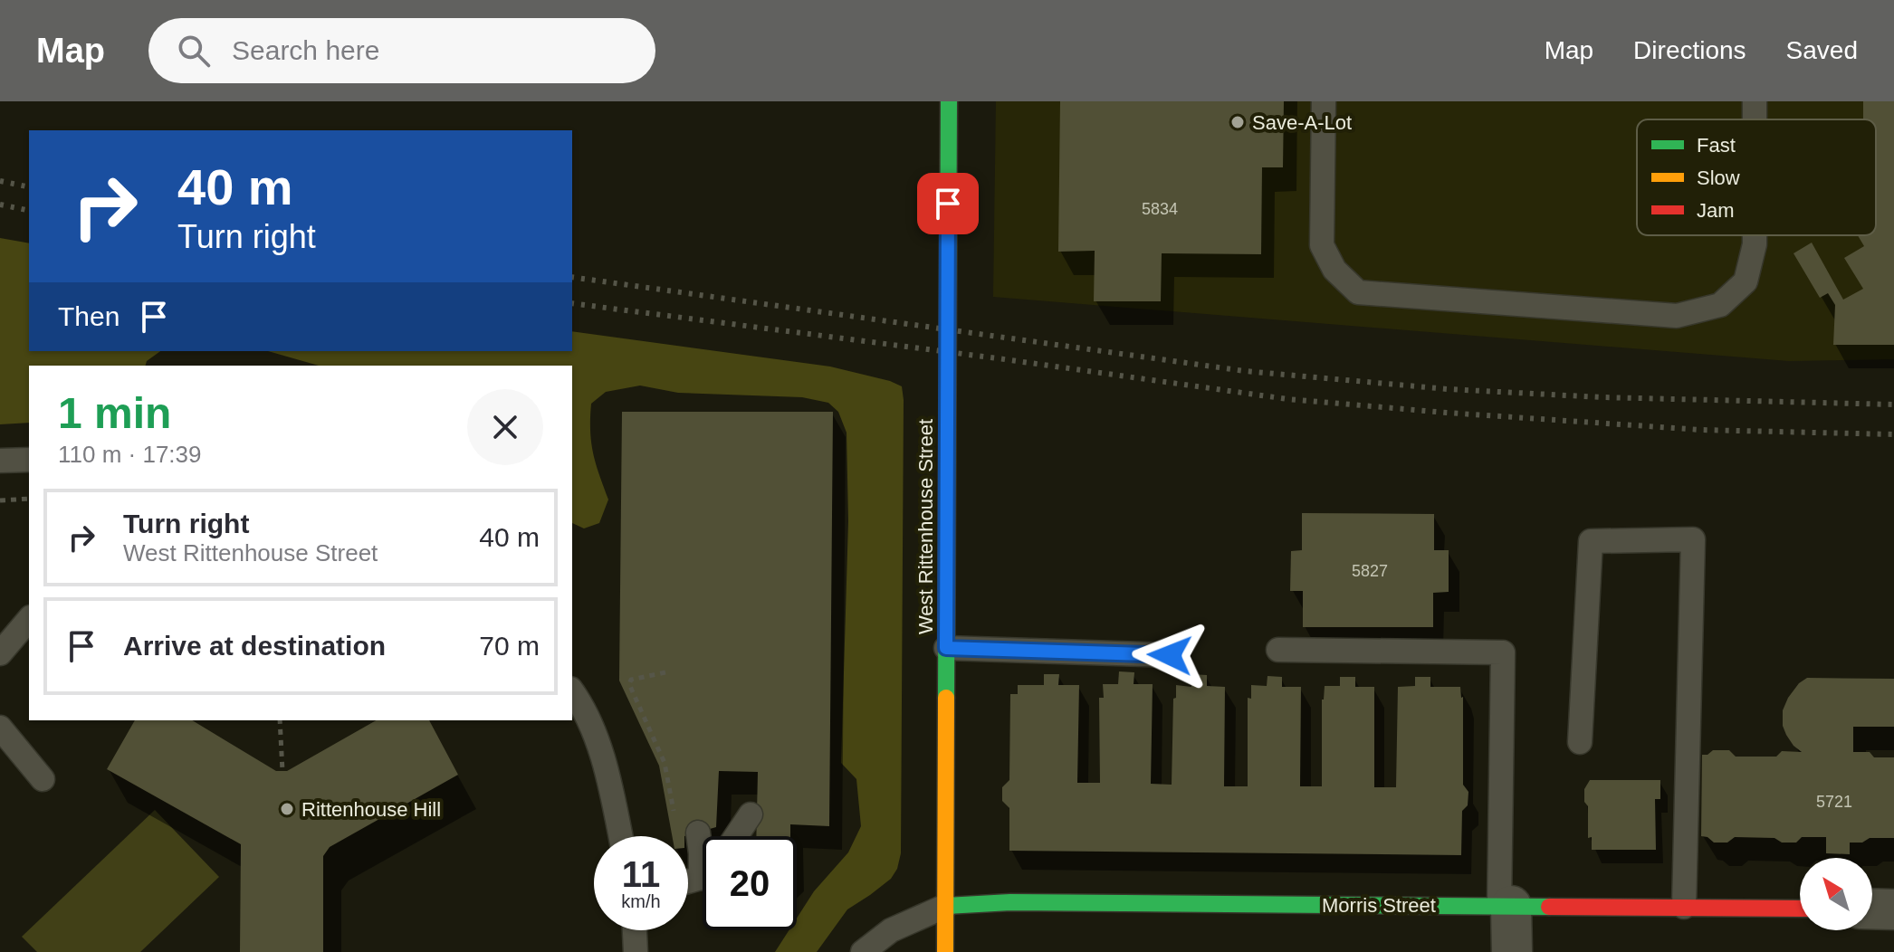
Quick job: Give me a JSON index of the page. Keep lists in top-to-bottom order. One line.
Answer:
{"streets":{"street":["West Rittenhouse Street","Morris Street"]},"crossings":[["West Rittenhouse Street","Morris Street"]],"places":["Save-A-Lot","Rittenhouse Hill"],"house_numbers":["5834","5827","5721"],"legend":["Fast","Slow","Jam"],"north":"top left","page":{"header":"Map","search":"Search here","nav":["Map","Directions","Saved"],"turn":["40 m","Turn right"],"then":"Then","heading":["1 min","110 m · 17:39"],"list":[{"name":"Turn right","note":"West Rittenhouse Street","value":"40 m"},{"name":"Arrive at destination","value":"70 m"}],"speed":"11 km/h","limit":"20"}}
